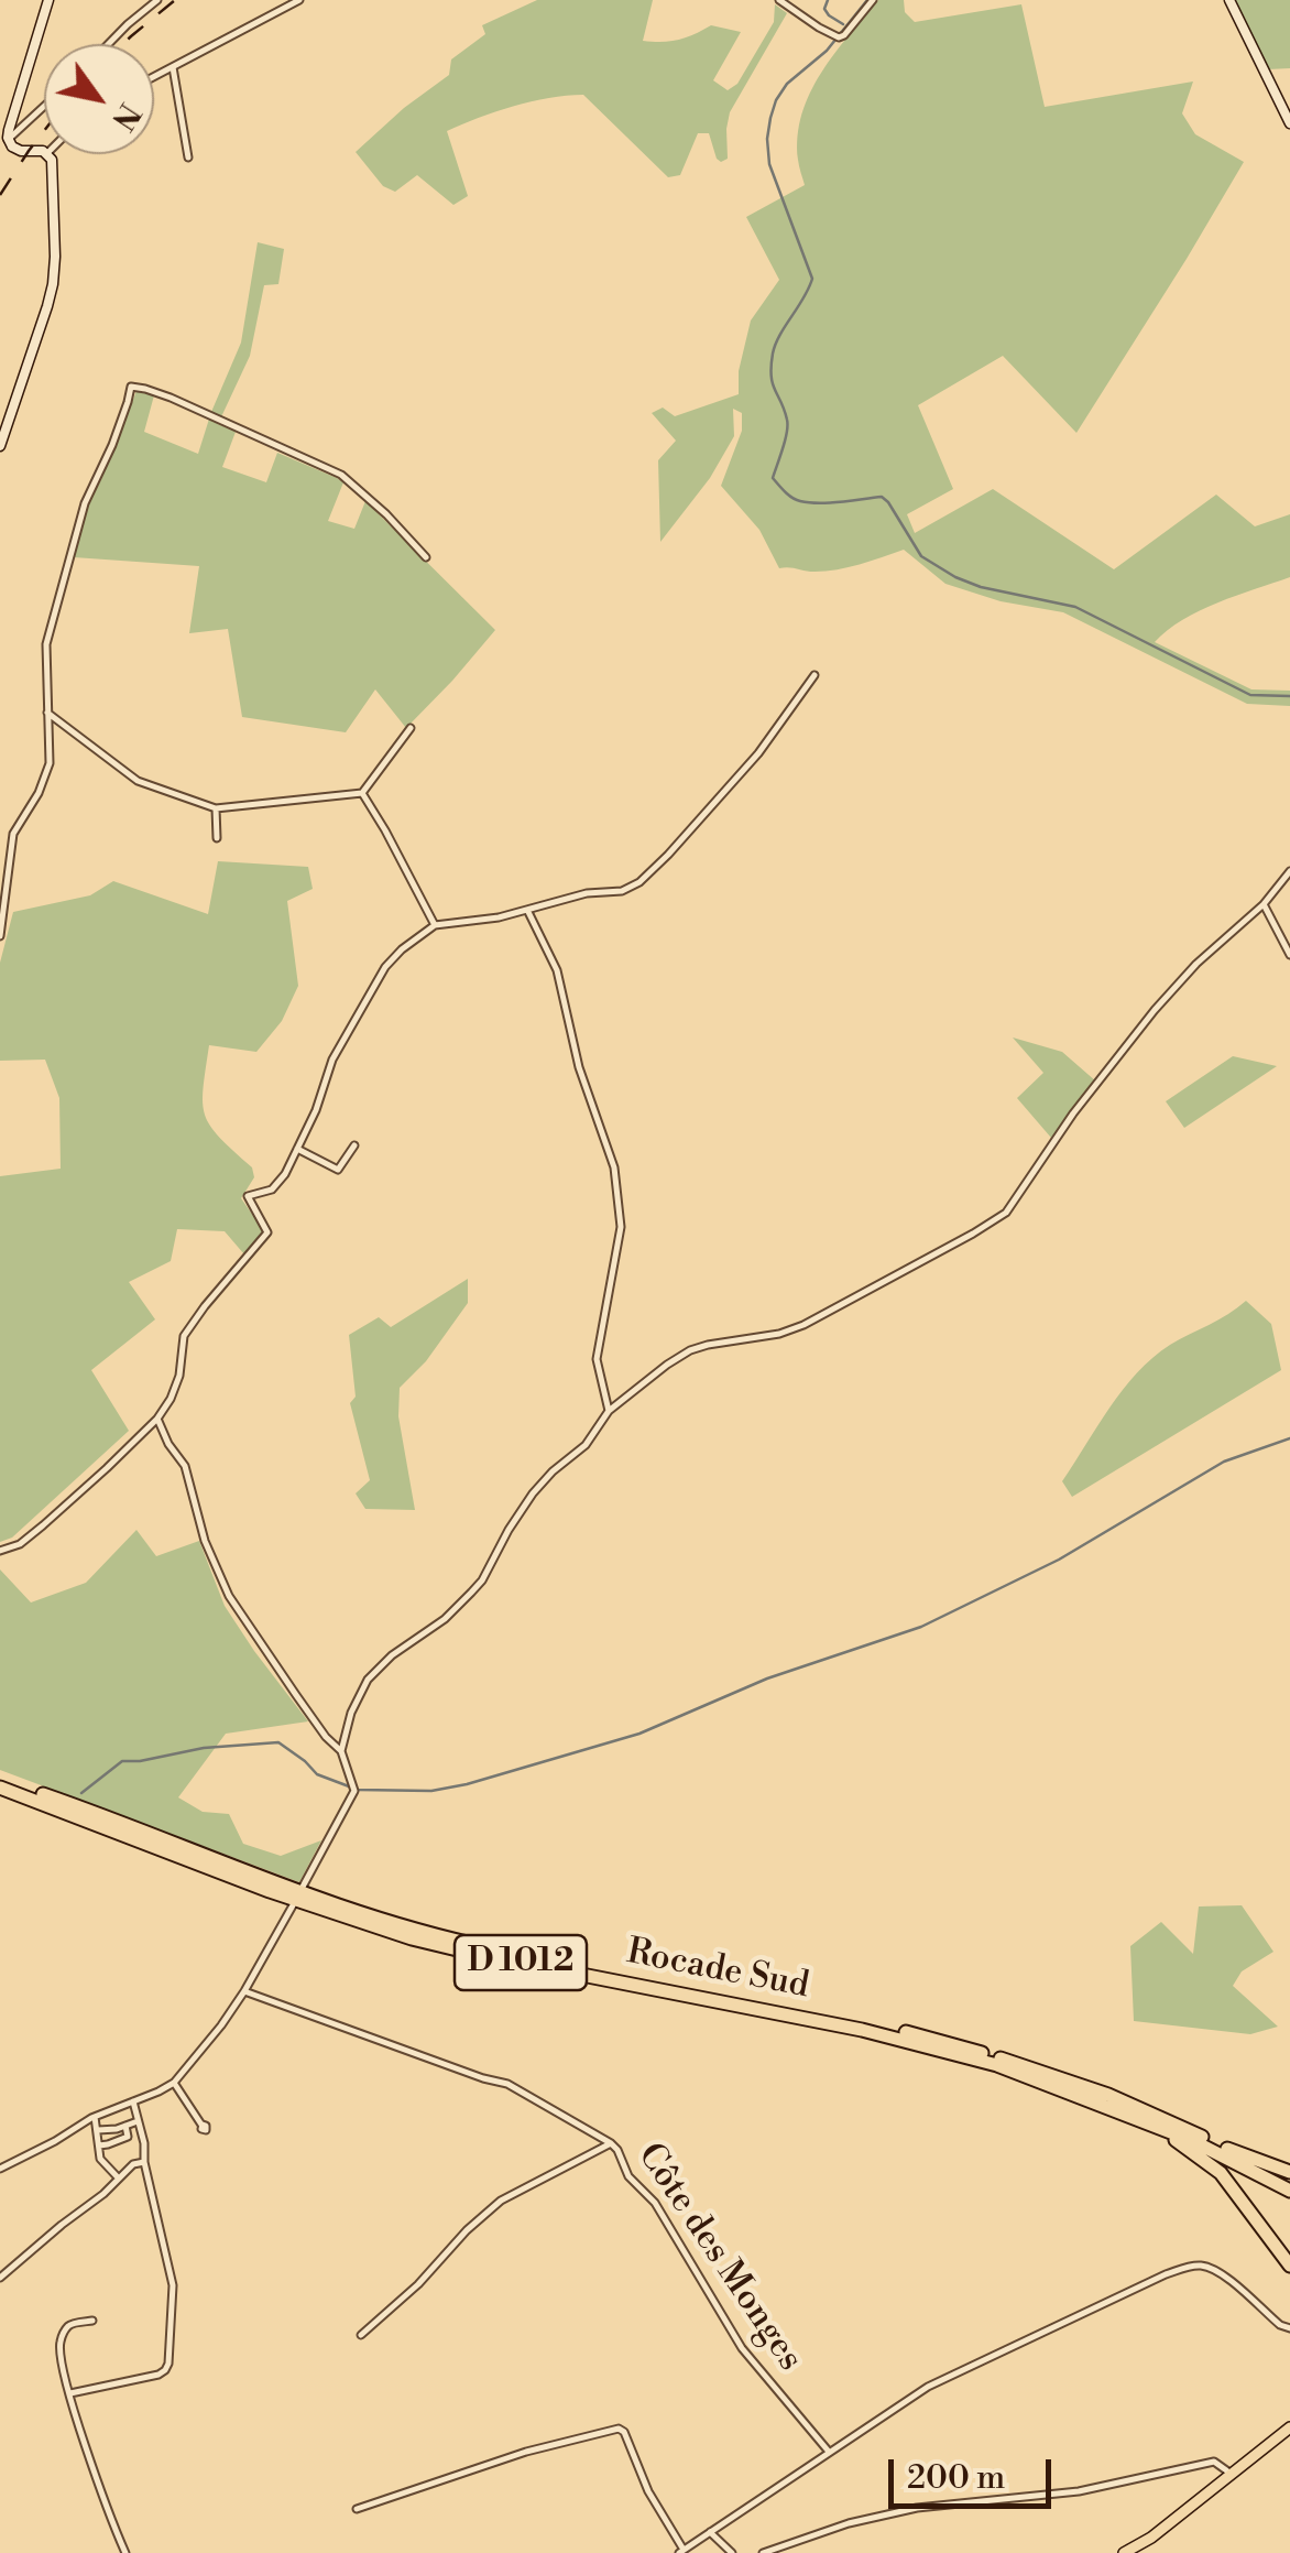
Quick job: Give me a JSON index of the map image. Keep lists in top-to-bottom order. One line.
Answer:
{"streets":{"highway":["D 1012","Rocade Sud"],"street":["Côte des Monges"]},"scale_bar":"200 m","north":"bottom right"}
